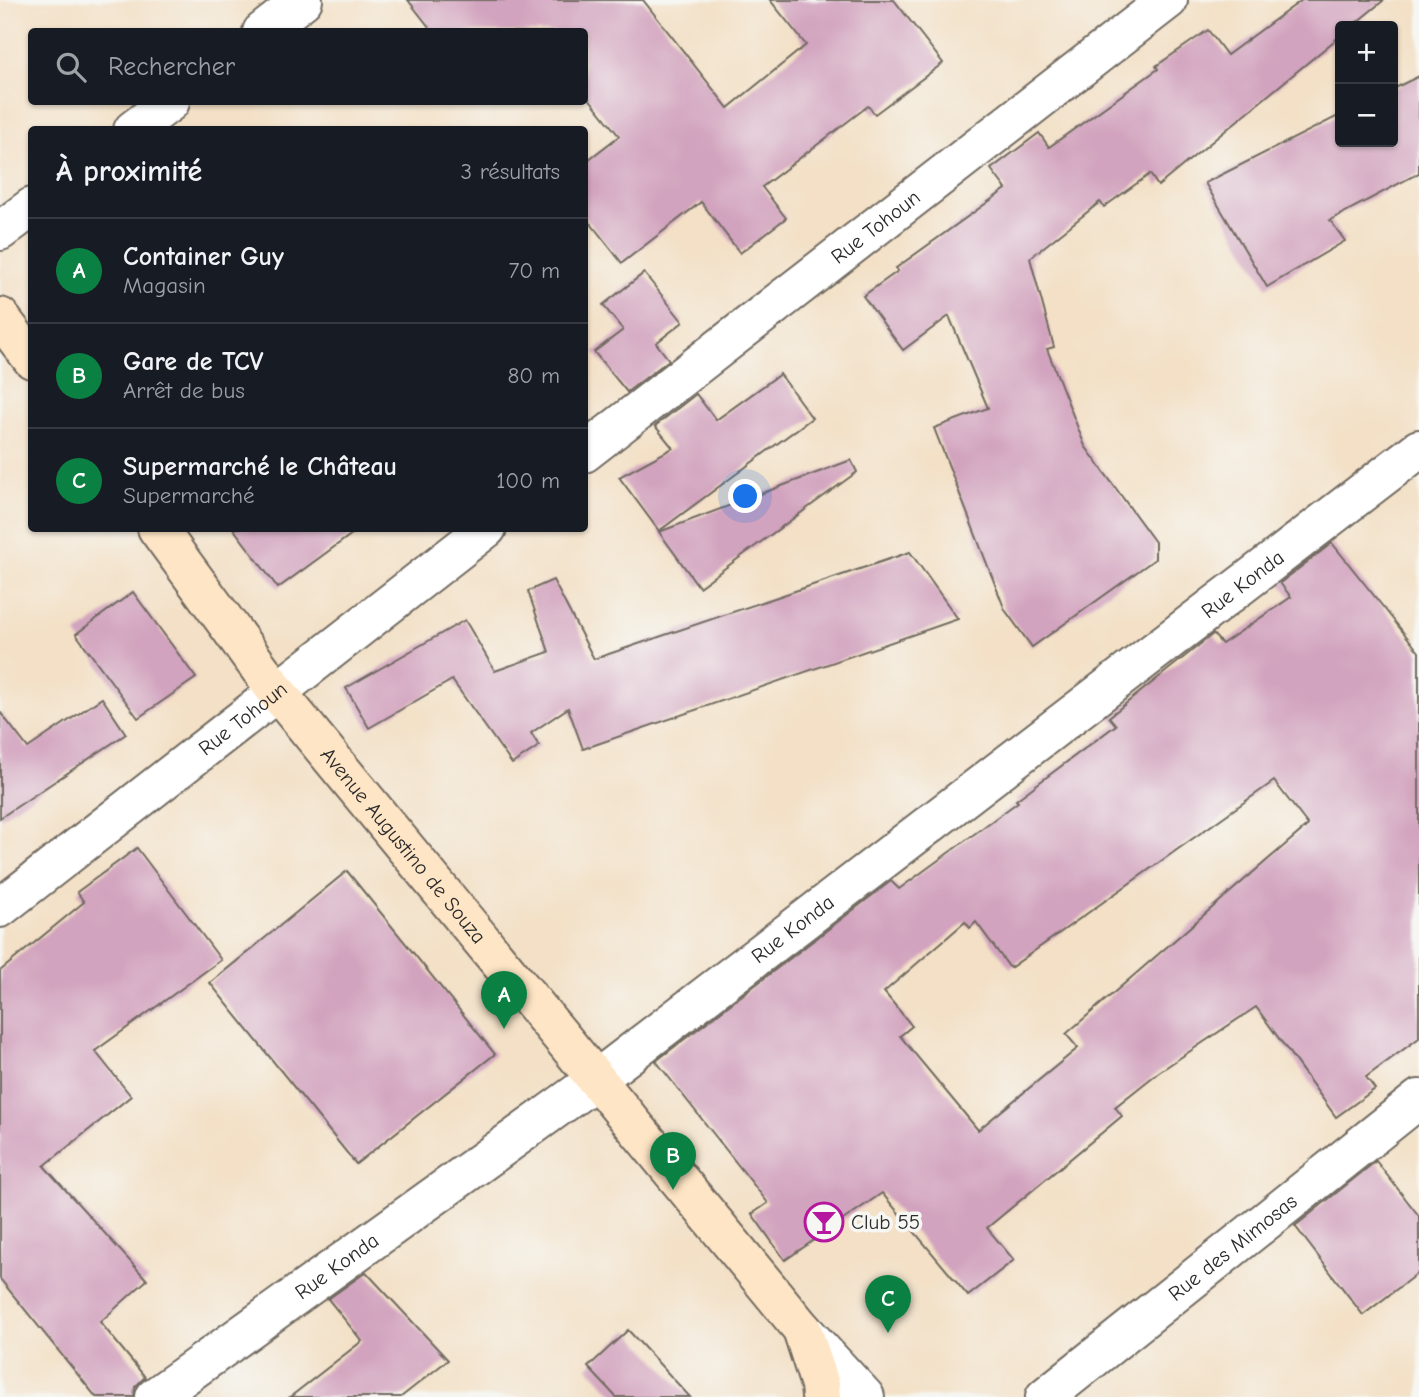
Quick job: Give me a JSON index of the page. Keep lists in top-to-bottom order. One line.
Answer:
{"streets":{"main road":["Avenue Augustino de Souza"],"street":["Rue Tohoun","Rue Konda","Rue des Mimosas"]},"crossings":[["Rue Tohoun","Avenue Augustino de Souza"],["Rue Konda","Avenue Augustino de Souza"]],"places":{"bar":["Club 55"]},"page":{"map_buttons":["+","−"],"search":"Rechercher","heading":["À proximité","3 résultats"],"list":[{"mark":"A","name":"Container Guy","note":"Magasin","value":"70 m"},{"mark":"B","name":"Gare de TCV","note":"Arrêt de bus","value":"80 m"},{"mark":"C","name":"Supermarché le Château","note":"Supermarché","value":"100 m"}],"pins":["A","B","C"]}}
